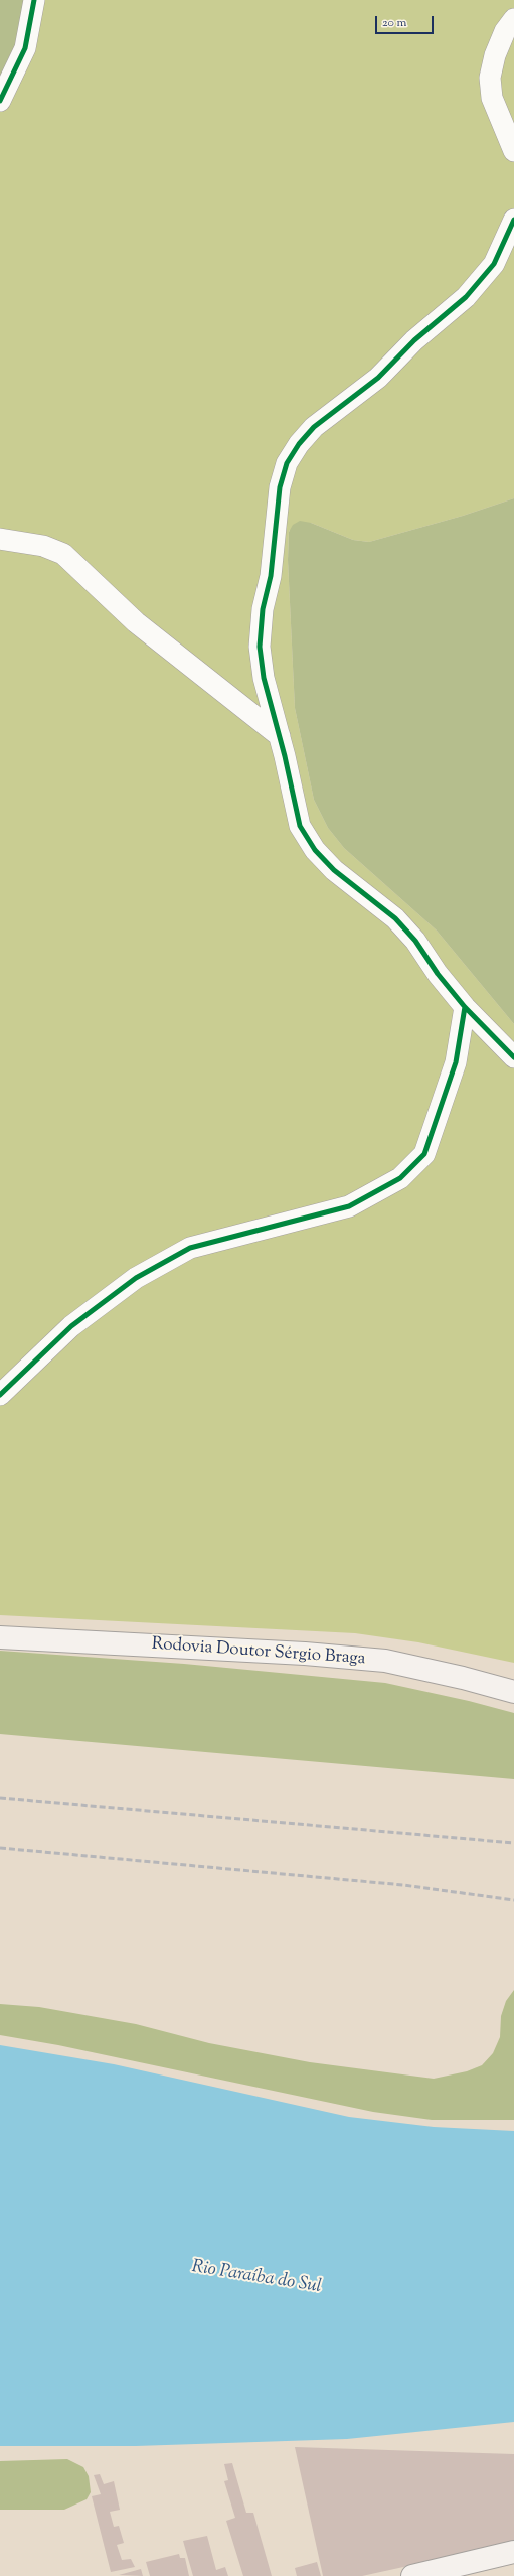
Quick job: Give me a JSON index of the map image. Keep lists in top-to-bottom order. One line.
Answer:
{"streets":{"main road":["Rodovia Doutor Sérgio Braga"]},"water":["Rio Paraíba do Sul"],"scale_bar":"20 m"}
